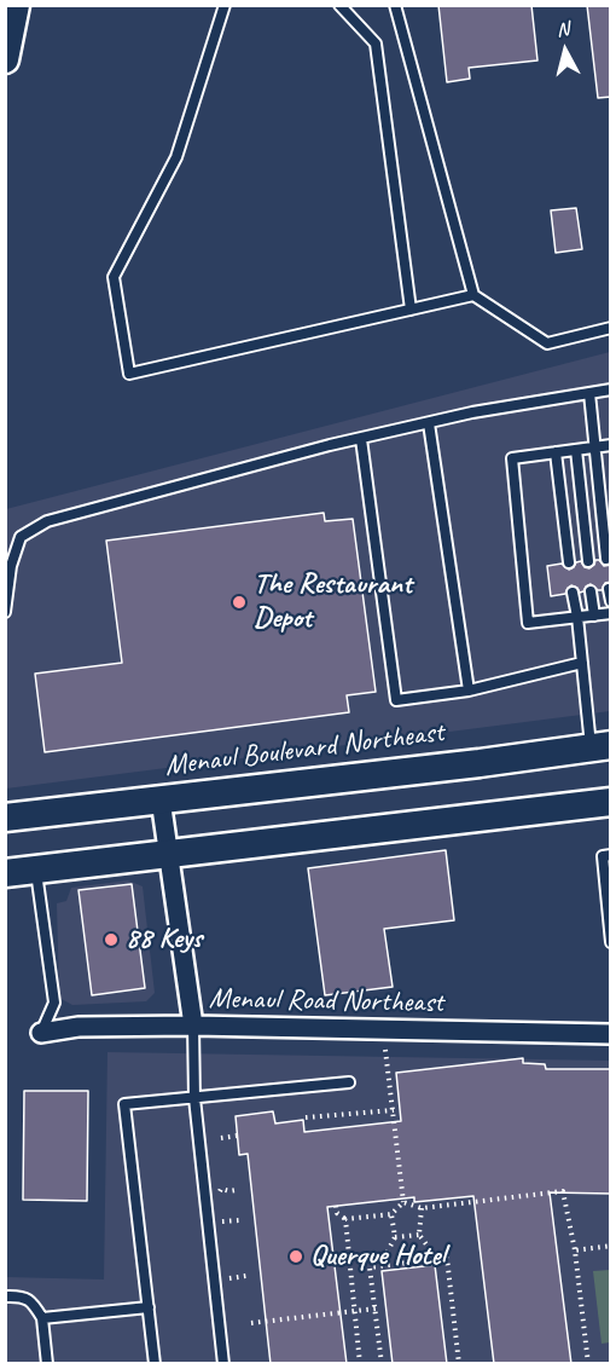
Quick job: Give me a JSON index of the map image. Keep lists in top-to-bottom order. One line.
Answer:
{"streets":{"main road":["Menaul Boulevard Northeast"],"street":["Menaul Road Northeast"]},"places":["The Restaurant Depot","88 Keys","Querque Hotel"],"north":"top"}
